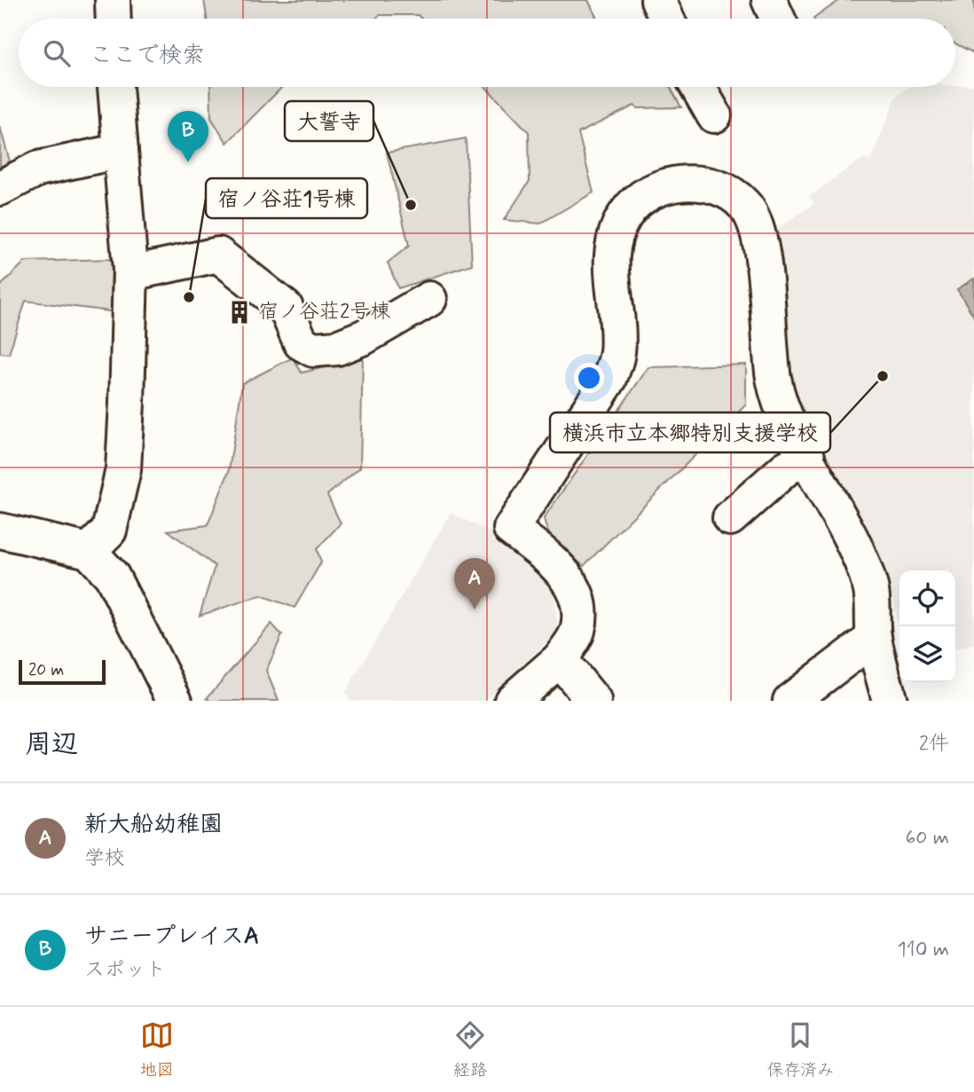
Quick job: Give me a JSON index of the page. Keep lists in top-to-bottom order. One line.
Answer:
{"places":{"other":["大誓寺","宿ノ谷荘1号棟","横浜市立本郷特別支援学校"],"building":["宿ノ谷荘2号棟"]},"scale_bar":"20 m","page":{"search":"ここで検索","pins":["B","A"],"scale":"20 m","heading":["周辺","2件"],"list":[{"mark":"A","name":"新大船幼稚園","note":"学校","value":"60 m"},{"mark":"B","name":"サニープレイスA","note":"スポット","value":"110 m"}],"nav":["地図","経路","保存済み"]}}
